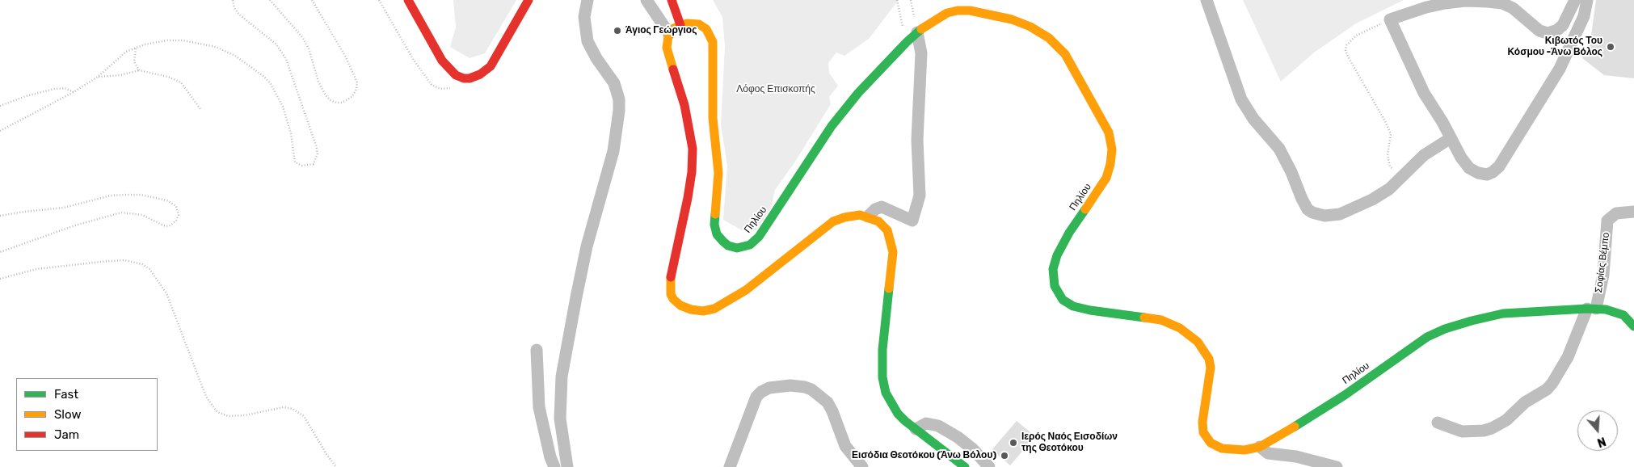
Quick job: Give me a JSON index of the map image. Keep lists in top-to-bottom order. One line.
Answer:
{"streets":{"main road":["Πηλίου"],"street":["Σοφίας Βέμπο"]},"crossings":[["Πηλίου","Σοφίας Βέμπο"]],"parks":["Λόφος Επισκοπής"],"places":["Άγιος Γεώργιος","Κιβωτός Του Κόσμου -Άνω Βόλος","Ιερός Ναός Εισοδίων της Θεοτόκου","Εισόδια Θεοτόκου (Άνω Βόλου)"],"legend":["Fast","Slow","Jam"],"north":"bottom"}
